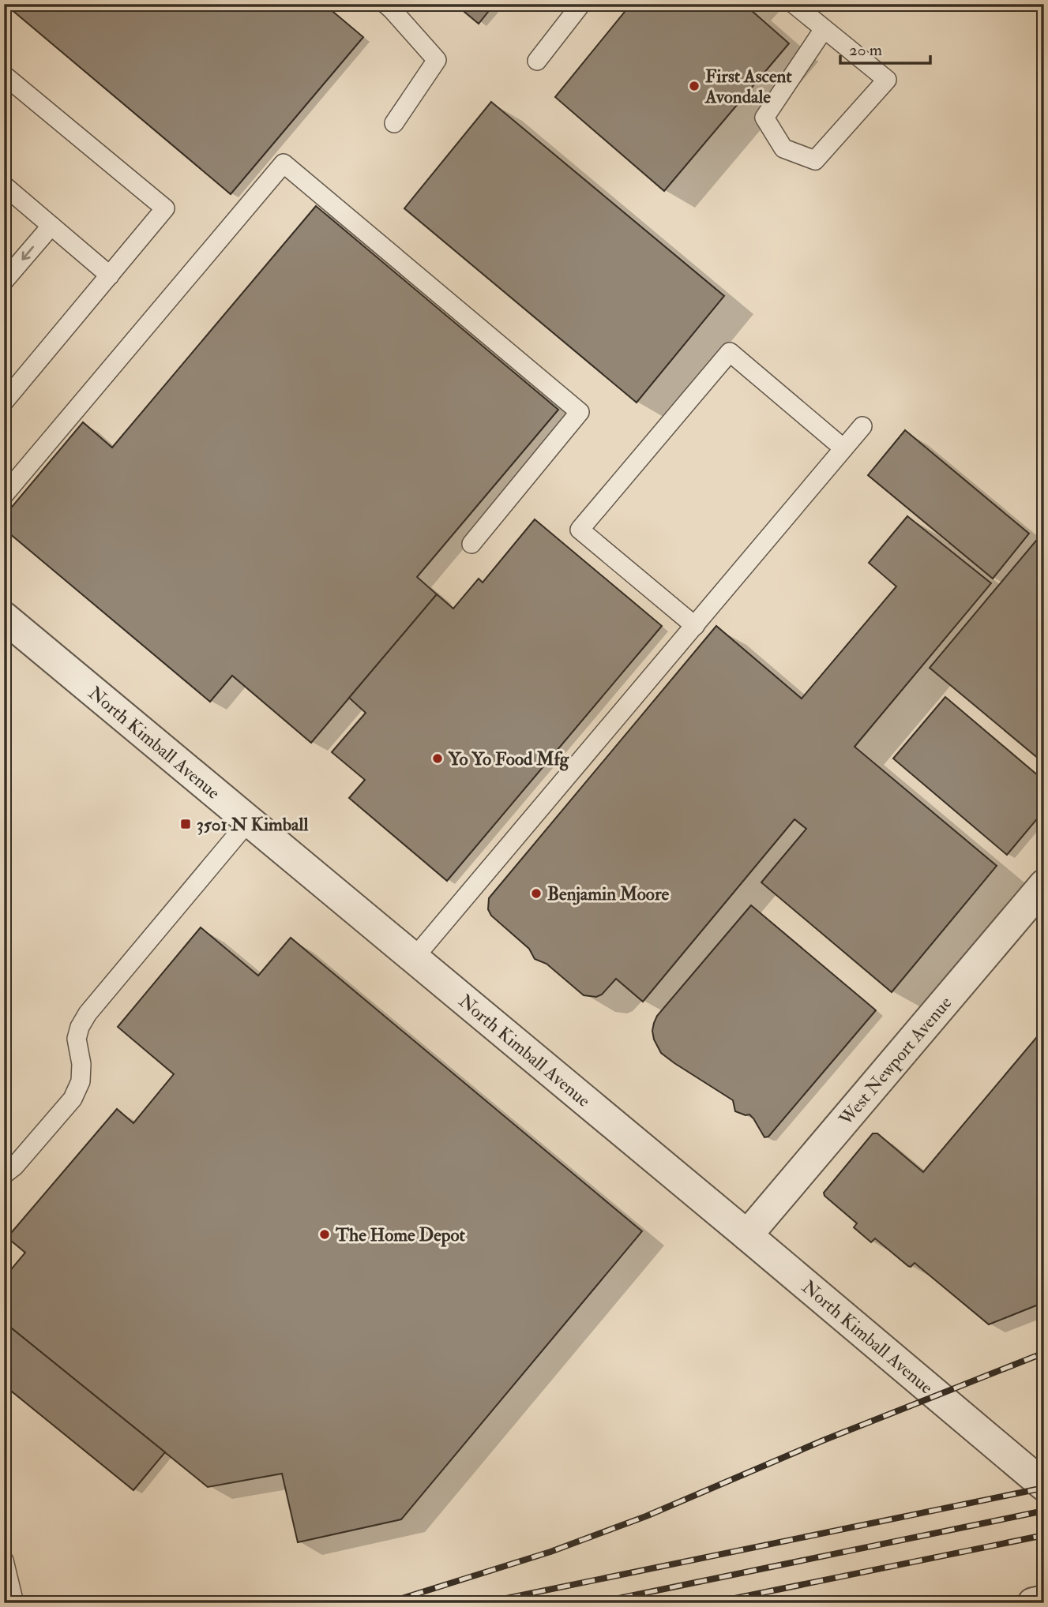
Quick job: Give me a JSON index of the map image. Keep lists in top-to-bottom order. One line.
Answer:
{"streets":{"street":["North Kimball Avenue","West Newport Avenue"]},"crossings":[["North Kimball Avenue","West Newport Avenue"]],"places":{"other":["First Ascent Avondale","Yo Yo Food Mfg","Benjamin Moore","The Home Depot"],"transit":["3501 N Kimball"]},"scale_bar":"20 m"}
